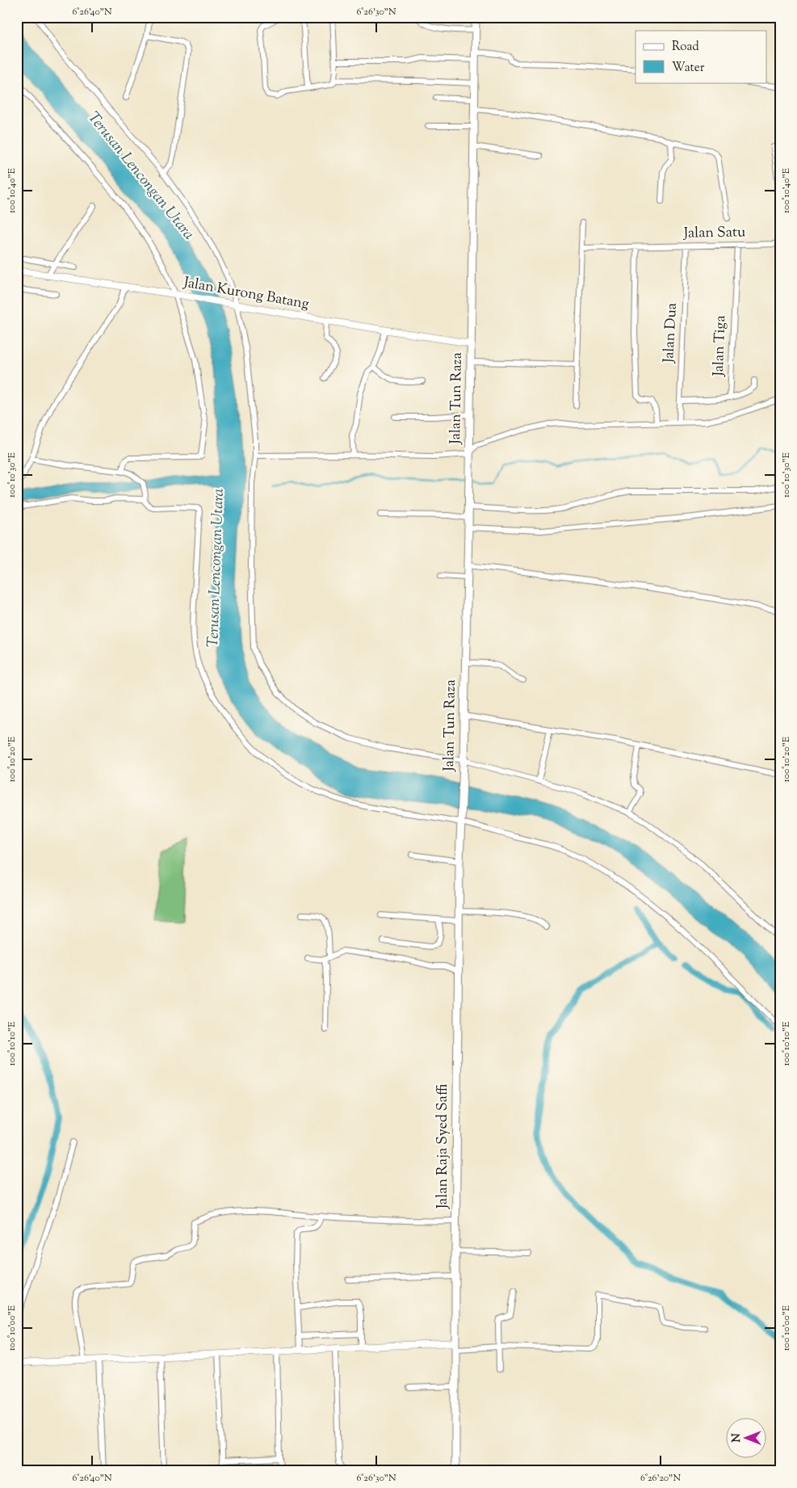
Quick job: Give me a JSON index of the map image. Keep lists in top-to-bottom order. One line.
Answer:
{"streets":{"main road":["Jalan Tun Raza","Jalan Raja Syed Saffi"],"street":["Jalan Satu","Jalan Kurong Batang","Jalan Dua","Jalan Tiga"]},"crossings":[["Jalan Satu","Jalan Dua"],["Jalan Satu","Jalan Tiga"],["Jalan Kurong Batang","Jalan Tun Raza"],["Jalan Dua","Jalan Tiga"],["Jalan Tun Raza","Jalan Raja Syed Saffi"]],"water":["Terusan Lencongan Utara"],"legend":["Road","Water"],"north":"left","coordinates":["6°26'40\"N","6°26'30\"N","100°10'40\"E","100°10'30\"E","100°10'20\"E","100°10'10\"E","100°10'00\"E","6°26'20\"N"]}
